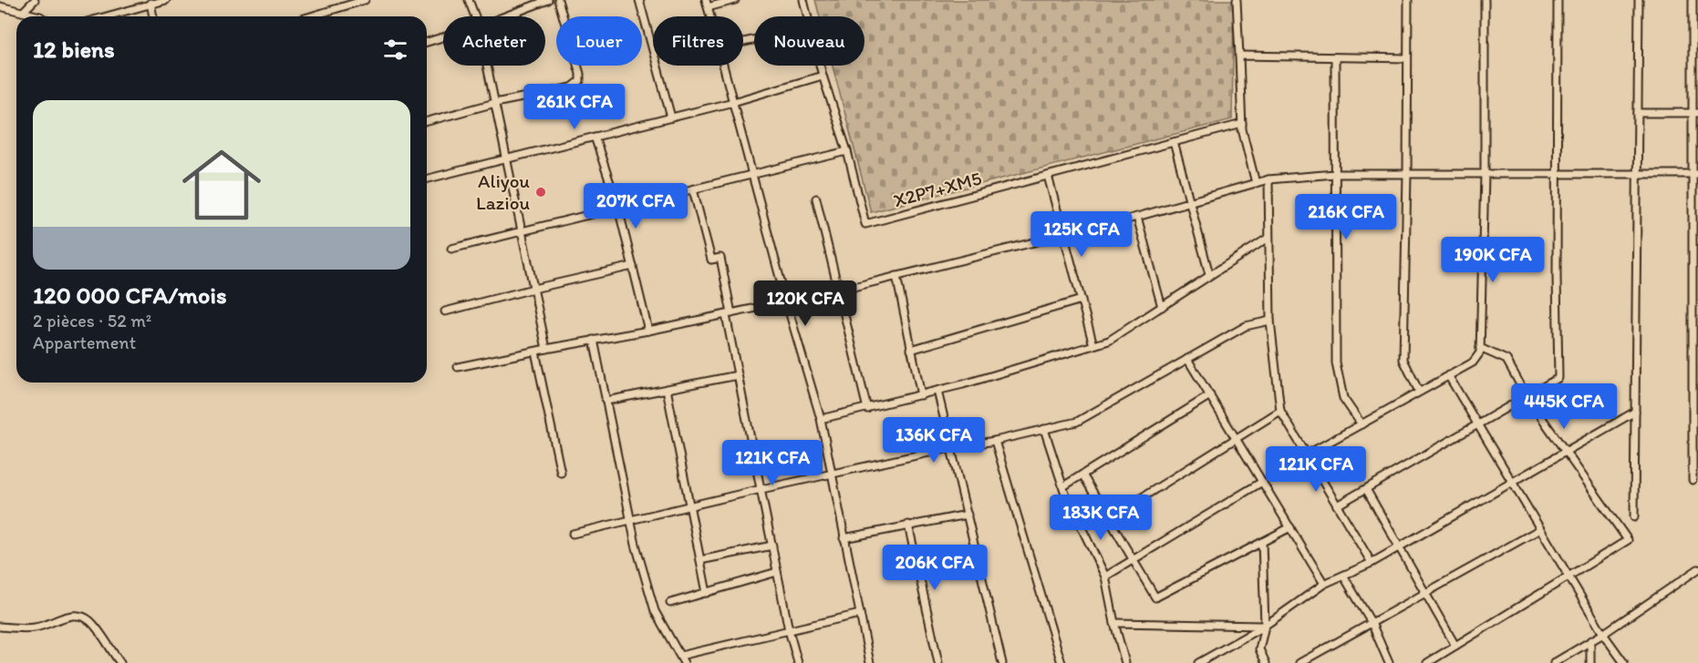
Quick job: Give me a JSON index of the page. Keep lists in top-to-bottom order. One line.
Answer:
{"streets":{"street":["X2P7+XM5"]},"places":["Aliyou Laziou"],"page":{"chip":["Acheter","Louer","Filtres","Nouveau"],"heading":"12 biens","list":[{"name":"120 000 CFA/mois","note":"2 pièces · 52 m² · Appartement"}],"price":["261K CFA","207K CFA","216K CFA","125K CFA","190K CFA","120K CFA","445K CFA","136K CFA","121K CFA","121K CFA","183K CFA","206K CFA"]}}
